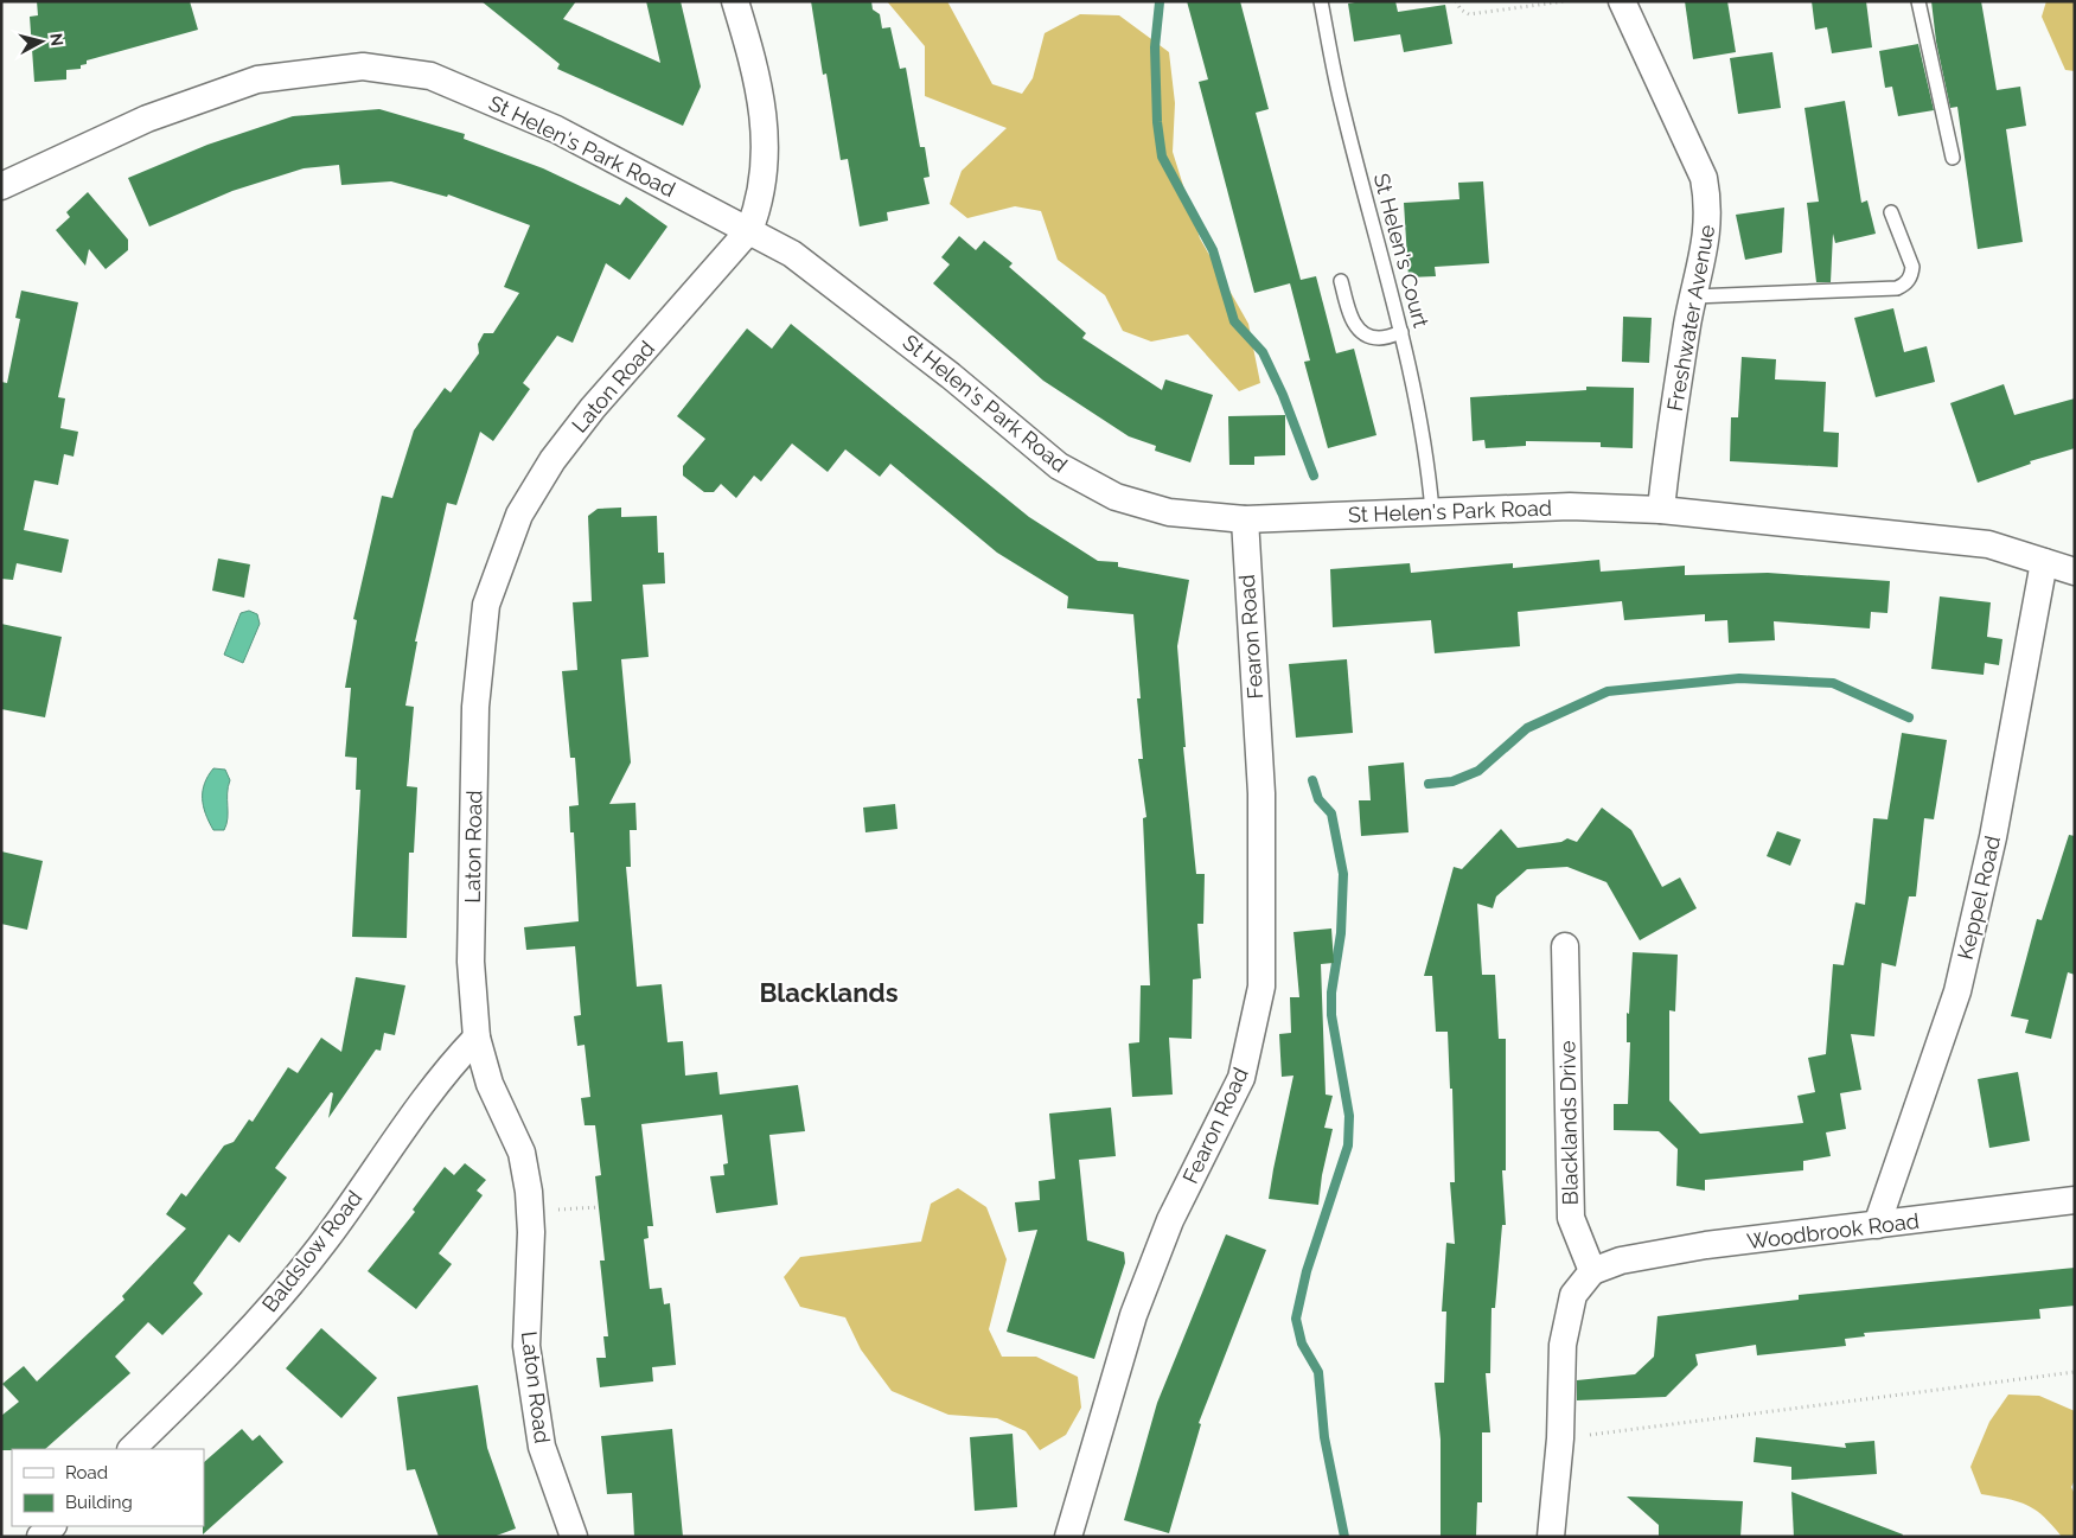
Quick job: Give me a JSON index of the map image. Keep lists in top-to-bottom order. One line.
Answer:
{"streets":{"street":["St Helen's Park Road","Freshwater Avenue","Laton Road","Fearon Road","Keppel Road","Blacklands Drive","Woodbrook Road","Baldslow Road"],"lane":["St Helen's Court"]},"crossings":[["St Helen's Park Road","St Helen's Court"],["St Helen's Park Road","Freshwater Avenue"],["St Helen's Park Road","Laton Road"],["St Helen's Park Road","Fearon Road"],["St Helen's Park Road","Keppel Road"],["Laton Road","Baldslow Road"],["Keppel Road","Woodbrook Road"],["Blacklands Drive","Woodbrook Road"]],"districts":["Blacklands"],"legend":["Road","Building"],"north":"right"}
